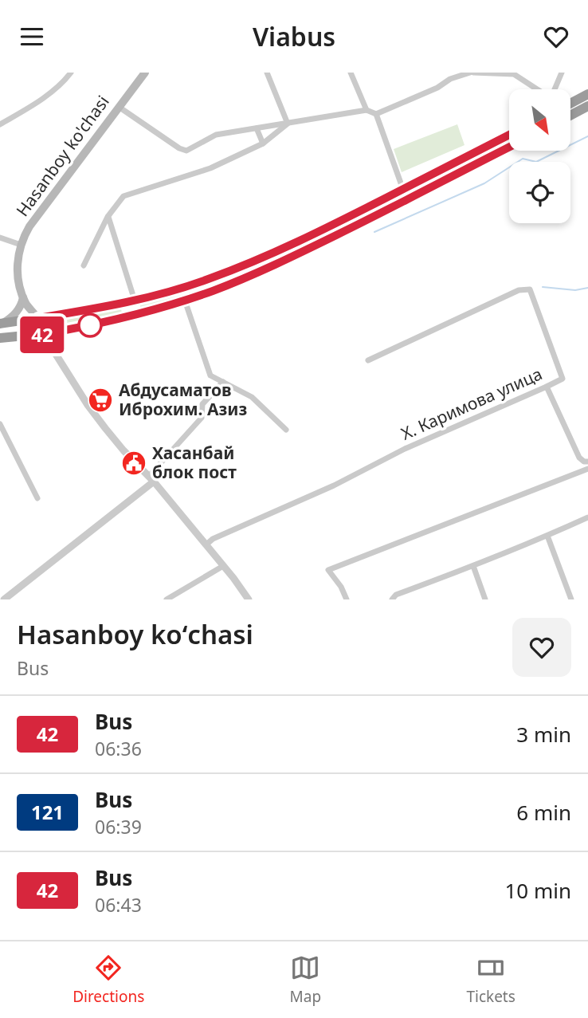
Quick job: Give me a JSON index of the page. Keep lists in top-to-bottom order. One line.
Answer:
{"streets":{"main road":["Hasanboy ko'chasi"],"street":["Х. Каримова улица"]},"places":{"supermarket":["Абдусаматов Иброхим. Азиз"],"public building":["Хасанбай блок пост"]},"lines":["bus line 42"],"north":"bottom right","page":{"header":"Viabus","on_map":"42","heading":["Hasanboy koʻchasi","Bus"],"list":[{"mark":"42","name":"Bus","note":"06:36","value":"3 min"},{"mark":"121","name":"Bus","note":"06:39","value":"6 min"},{"mark":"42","name":"Bus","note":"06:43","value":"10 min"}],"tabs":["Directions","Map","Tickets"]}}
